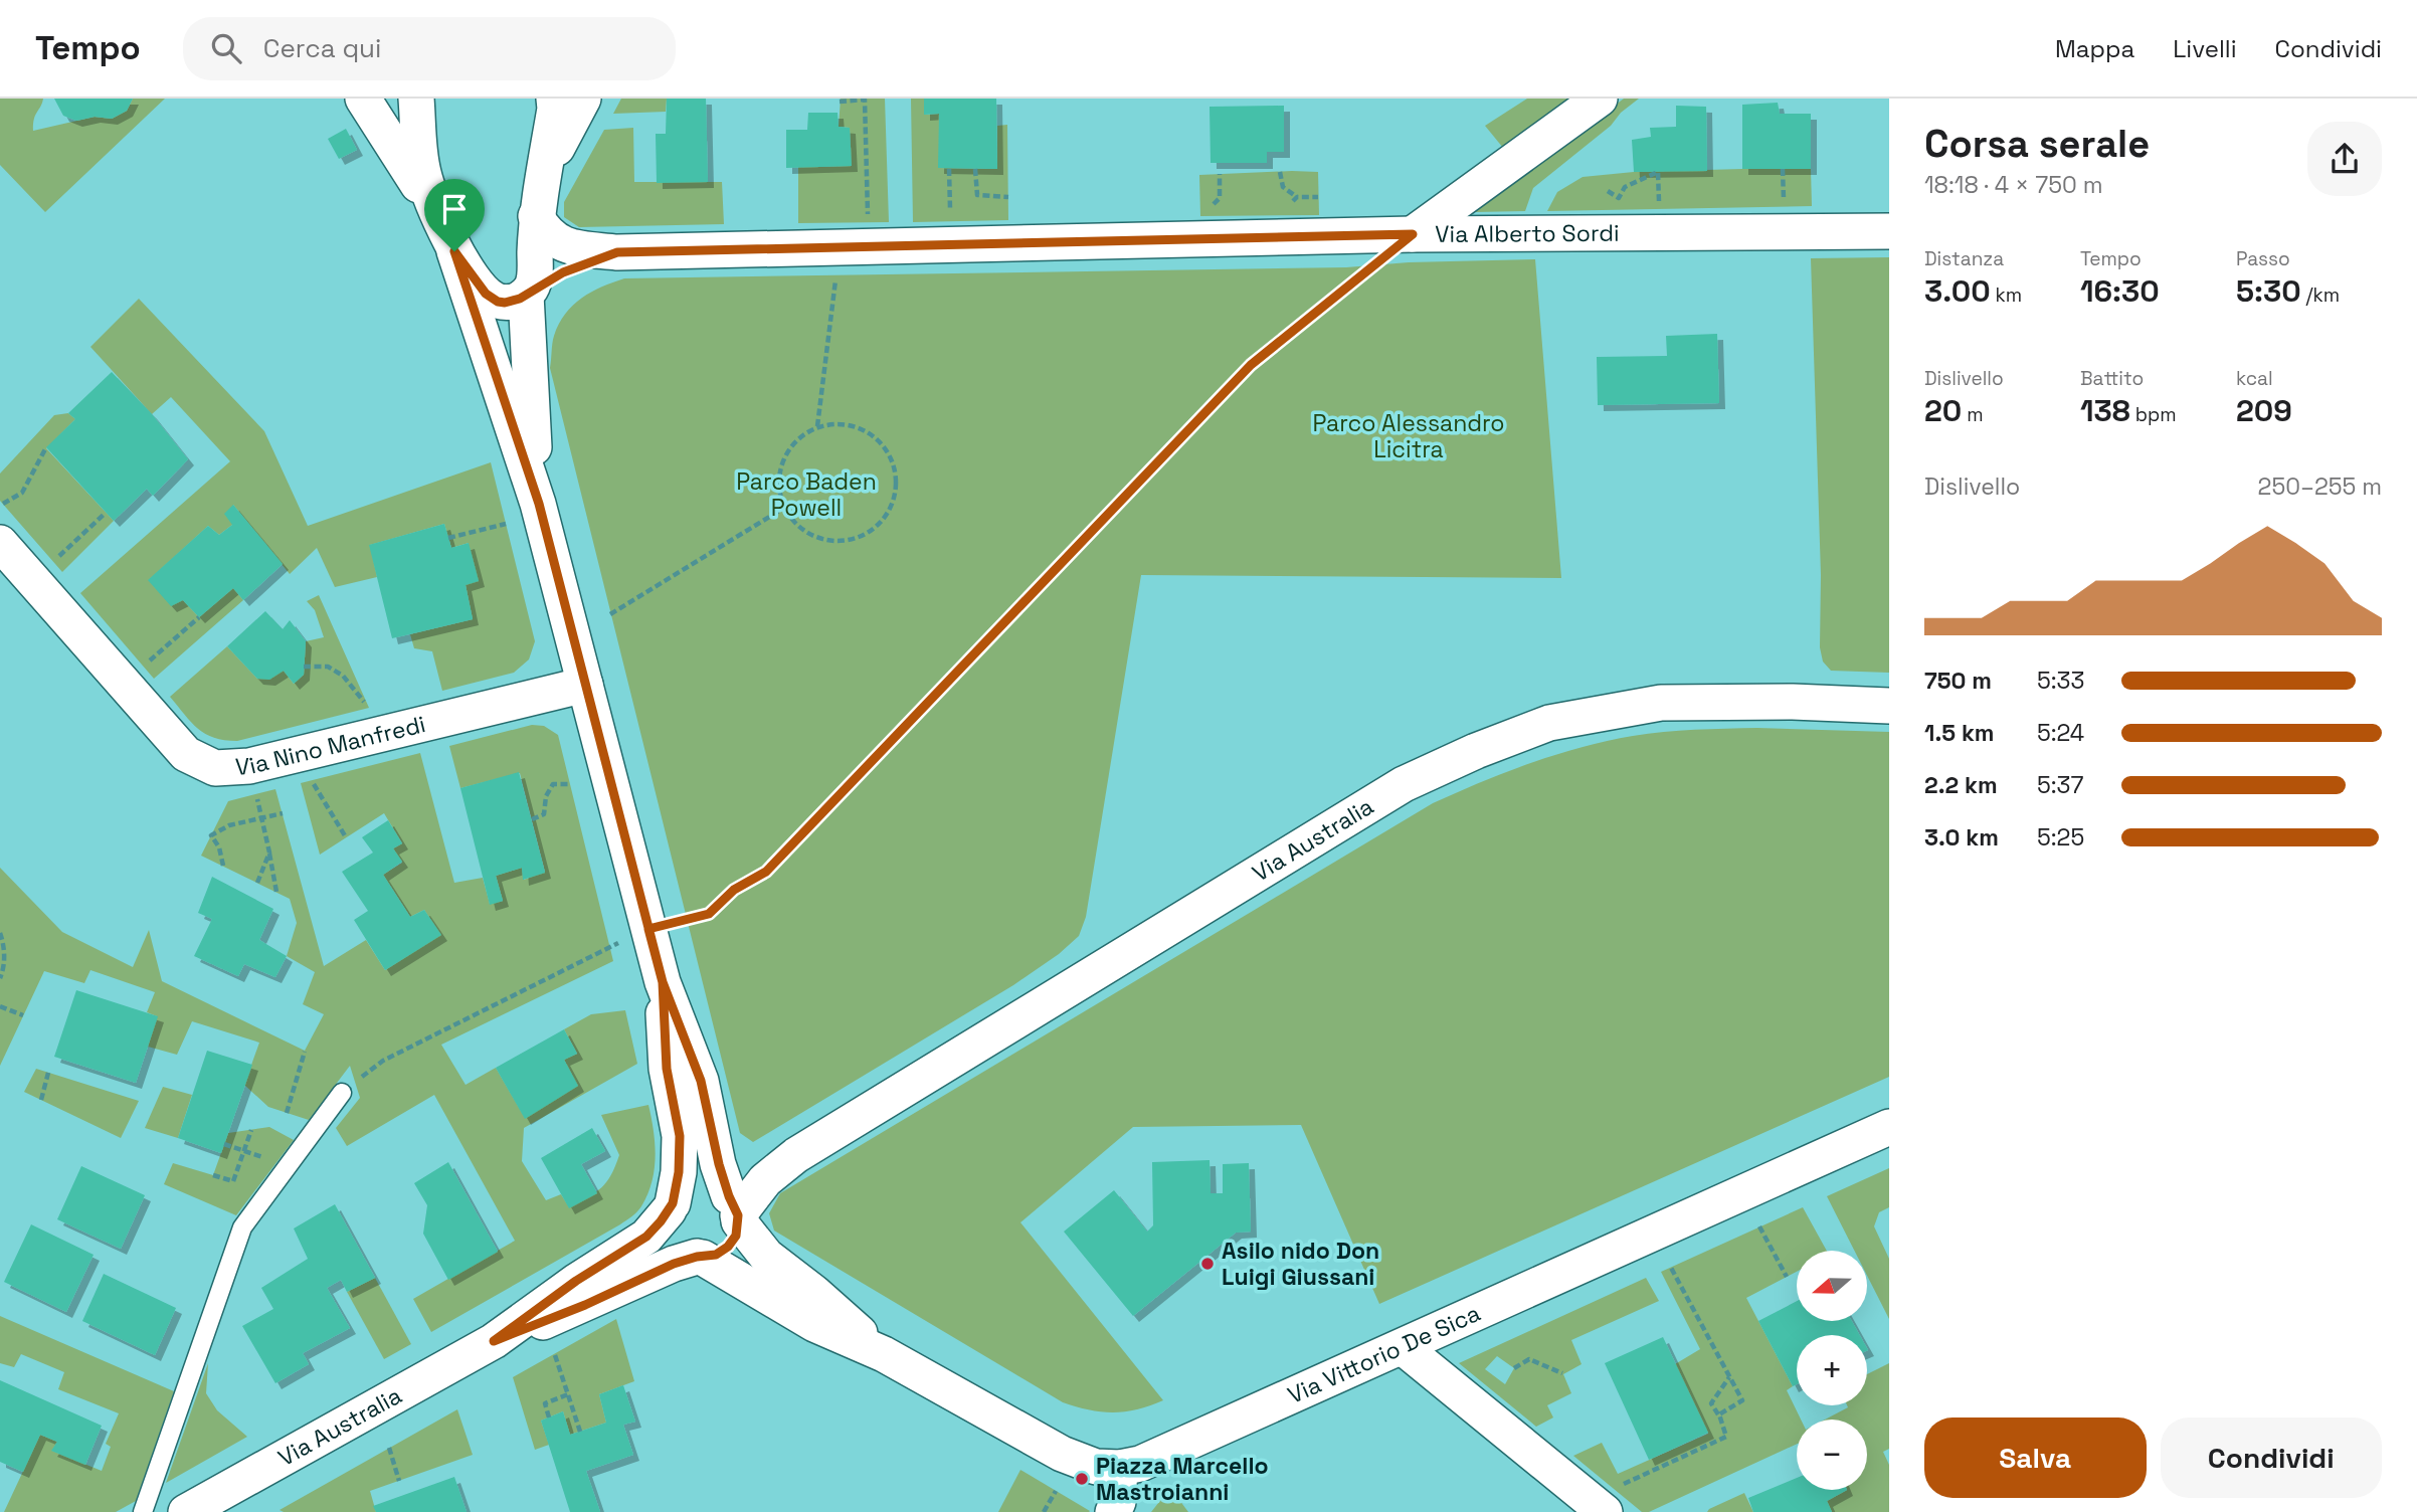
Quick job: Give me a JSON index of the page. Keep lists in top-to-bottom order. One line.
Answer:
{"streets":{"street":["Via Alberto Sordi","Via Nino Manfredi","Via Australia","Via Vittorio De Sica"]},"parks":["Parco Alessandro Licitra","Parco Baden Powell"],"places":["Asilo nido Don Luigi Giussani","Piazza Marcello Mastroianni"],"north":"left","page":{"header":"Tempo","search":"Cerca qui","nav":["Mappa","Livelli","Condividi"],"heading":["Corsa serale","18:18 · 4 × 750 m"],"stats":[["Distanza","3.00 km"],["Tempo","16:30"],["Passo","5:30 /km"],["Dislivello","20 m"],["Battito","138 bpm"],["kcal","209"]],"chart":["Dislivello","250–255 m"],"list":[{"name":"750 m","note":"5:33"},{"name":"1.5 km","note":"5:24"},{"name":"2.2 km","note":"5:37"},{"name":"3.0 km","note":"5:25"}],"map_buttons":["+","−"],"buttons":["Salva","Condividi"]}}
